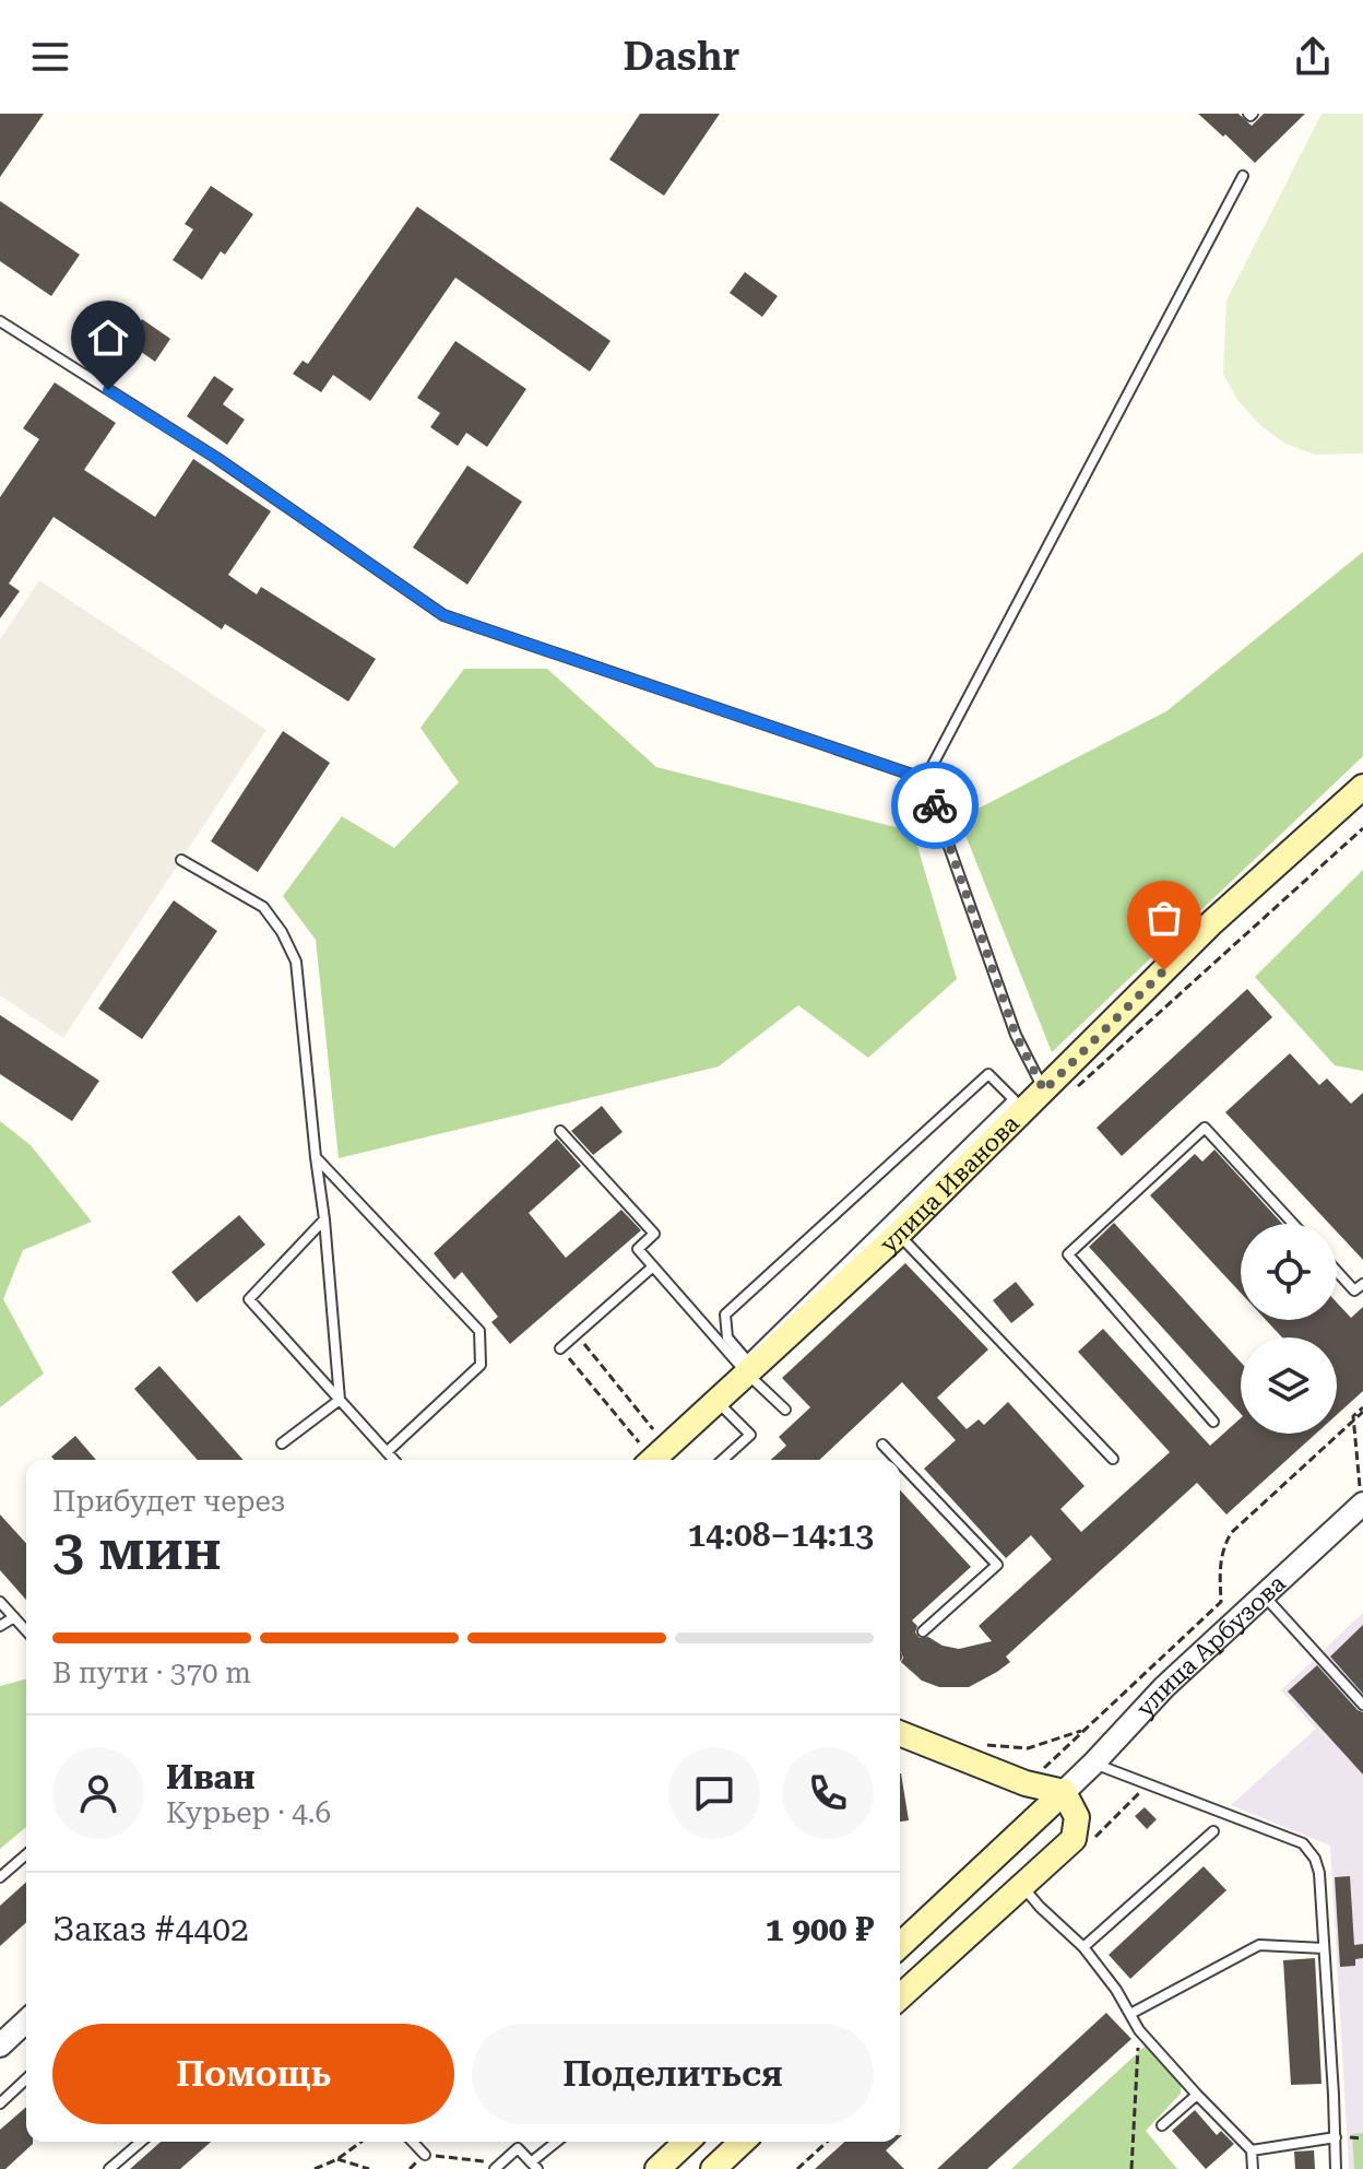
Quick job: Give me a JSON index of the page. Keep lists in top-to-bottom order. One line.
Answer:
{"streets":{"main road":["улица Иванова","улица Арбузова"]},"page":{"header":"Dashr","heading":["3 мин","Прибудет через","14:08–14:13"],"panel":["Иван","Курьер · 4.6","Заказ #4402","1 900 ₽"],"bar":"В пути · 370 m","buttons":["Помощь","Поделиться"]}}
